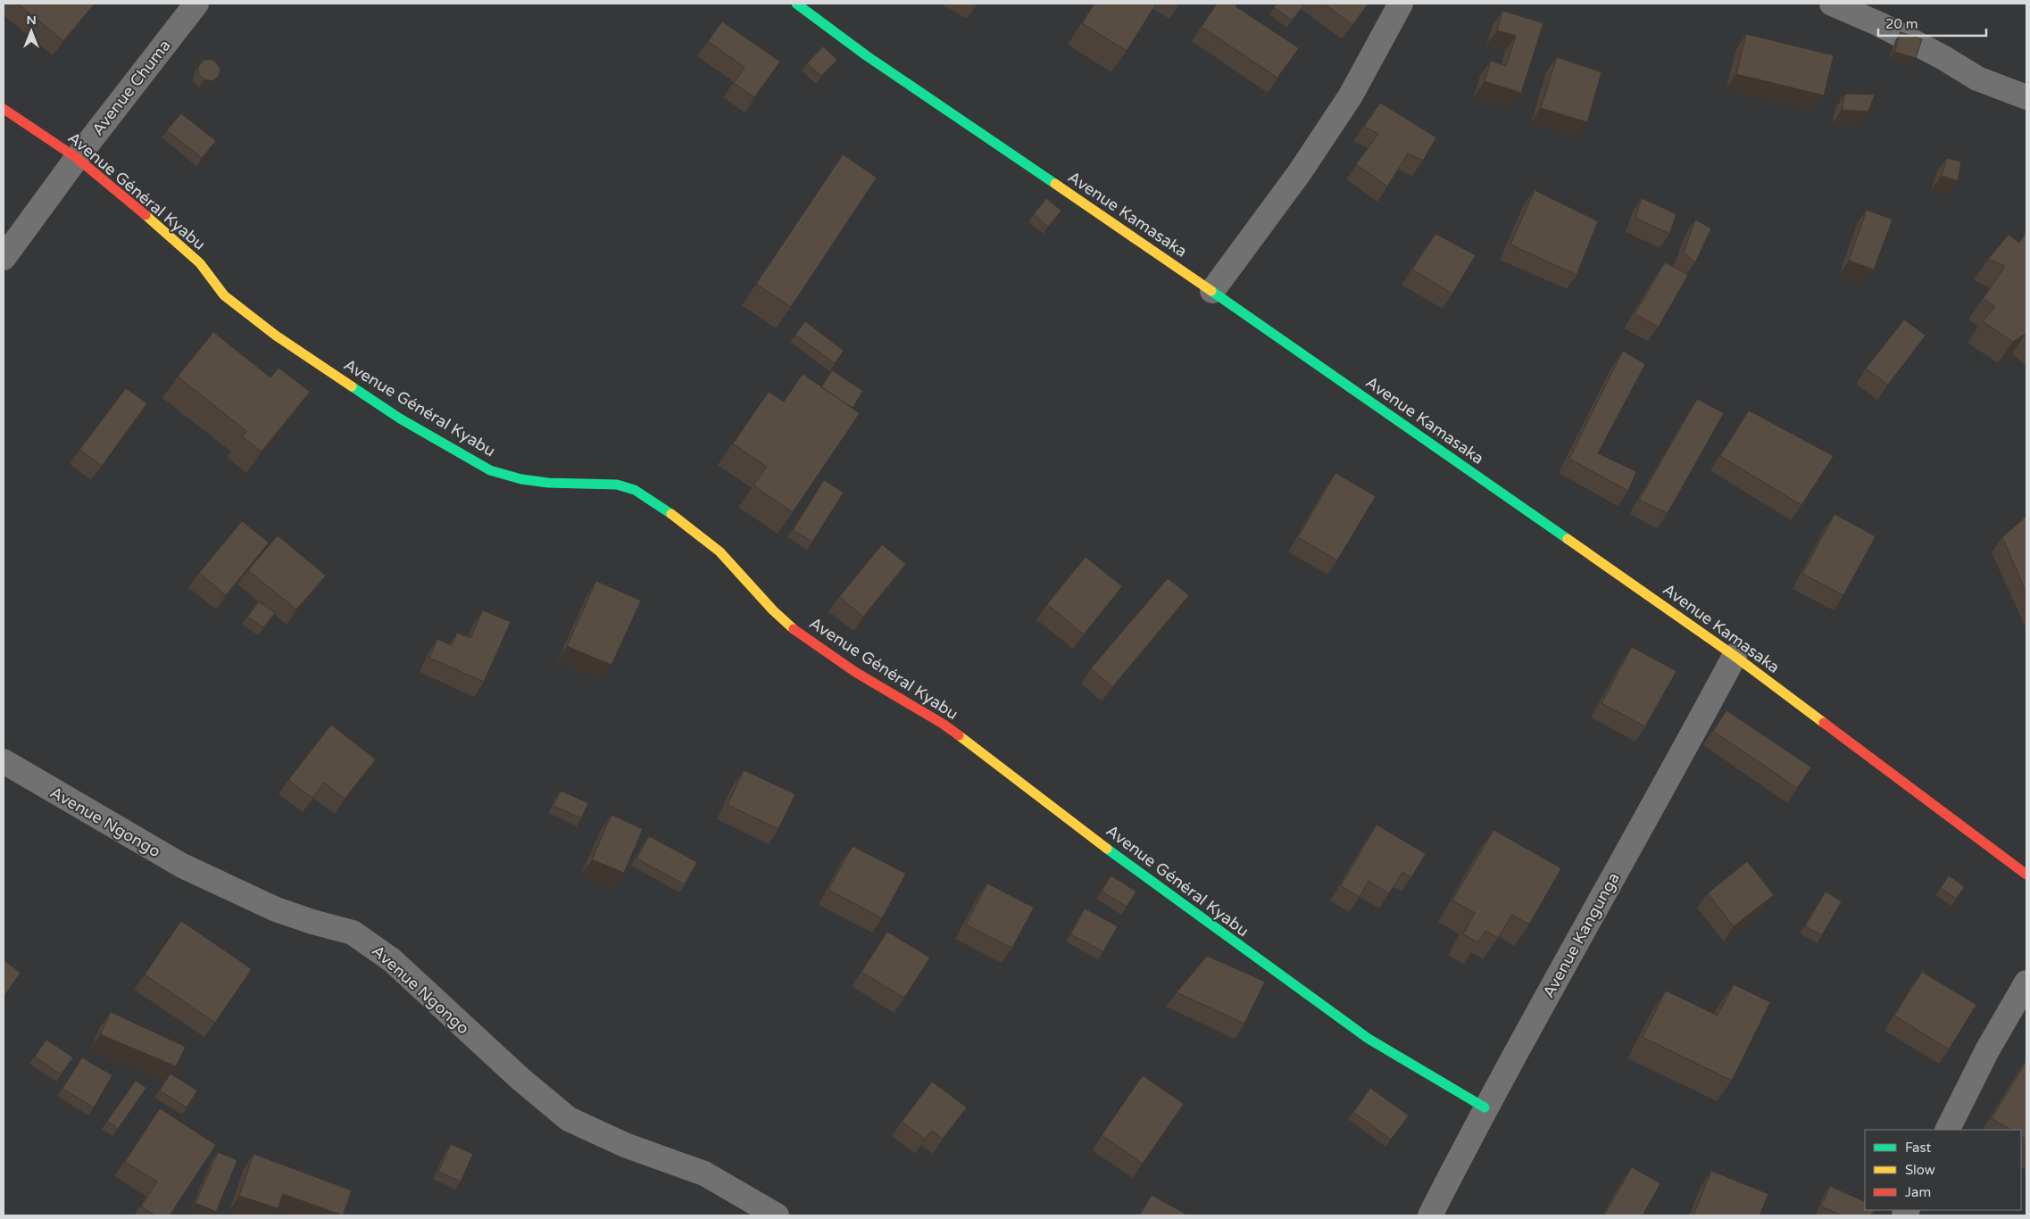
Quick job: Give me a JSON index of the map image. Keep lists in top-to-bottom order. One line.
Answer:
{"streets":{"street":["Avenue Chuma","Avenue Général Kyabu","Avenue Kamasaka","Avenue Ngongo","Avenue Kangunga"]},"crossings":[["Avenue Chuma","Avenue Général Kyabu"],["Avenue Général Kyabu","Avenue Kangunga"],["Avenue Kamasaka","Avenue Kangunga"]],"legend":["Fast","Slow","Jam"],"scale_bar":"20 m","north":"top"}
